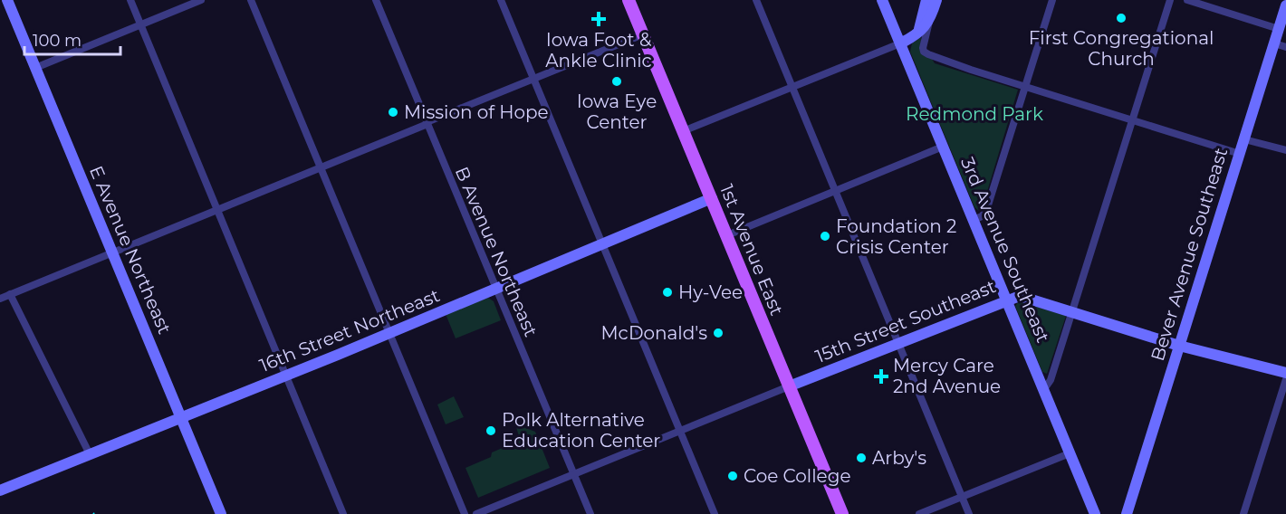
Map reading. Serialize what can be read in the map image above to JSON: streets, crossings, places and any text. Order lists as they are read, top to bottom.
{
  "streets": {
    "main road": ["1st Avenue East"],
    "street": [
      "E Avenue Northeast",
      "3rd Avenue Southeast",
      "B Avenue Northeast",
      "Bever Avenue Southeast",
      "15th Street Southeast",
      "16th Street Northeast"
    ]
  },
  "crossings": [
    ["E Avenue Northeast", "16th Street Northeast"],
    ["1st Avenue East", "15th Street Southeast"],
    ["1st Avenue East", "16th Street Northeast"],
    ["3rd Avenue Southeast", "15th Street Southeast"],
    ["B Avenue Northeast", "16th Street Northeast"],
    ["Bever Avenue Southeast", "15th Street Southeast"]
  ],
  "parks": ["Redmond Park"],
  "places": {
    "other": [
      "First Congregational Church",
      "Iowa Eye Center",
      "Mission of Hope",
      "Foundation 2 Crisis Center",
      "Hy-Vee",
      "McDonald's",
      "Polk Alternative Education Center",
      "Arby's",
      "Coe College"
    ],
    "health": ["Iowa Foot & Ankle Clinic", "Mercy Care 2nd Avenue"]
  },
  "scale_bar": "100 m"
}
